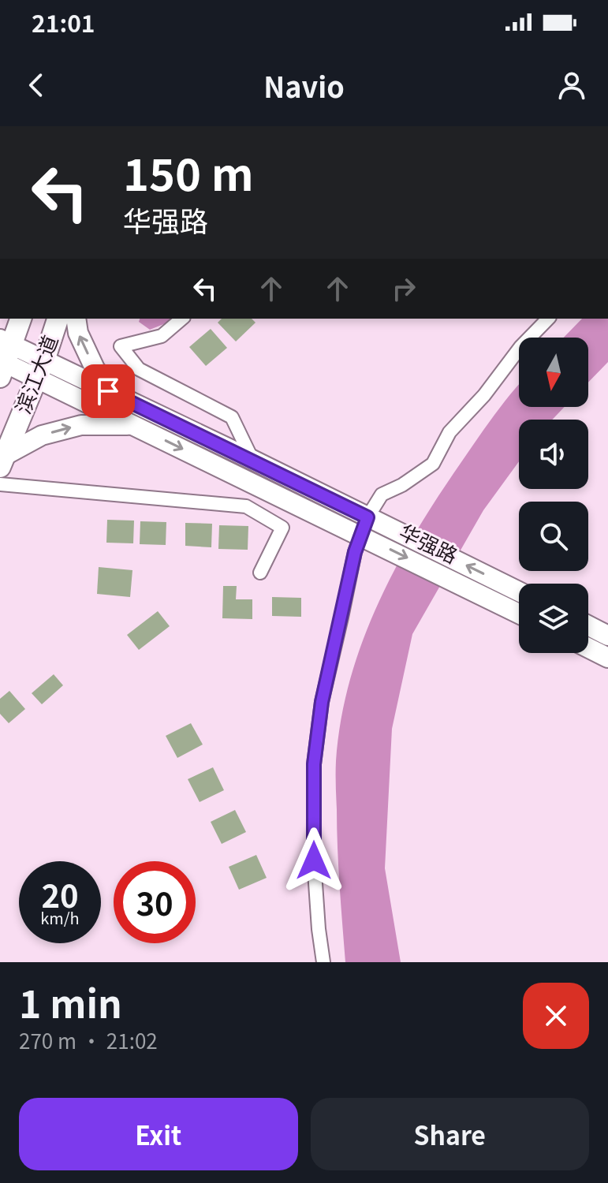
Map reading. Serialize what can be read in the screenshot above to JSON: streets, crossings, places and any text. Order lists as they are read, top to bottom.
{
  "streets": {
    "main road": ["滨江大道", "华强路"]
  },
  "crossings": [
    ["滨江大道", "华强路"]
  ],
  "north": "bottom",
  "page": {
    "status": "21:01",
    "header": "Navio",
    "turn": ["150 m", "华强路"],
    "speed": "20 km/h",
    "limit": "30",
    "heading": ["1 min", "270 m · 21:02"],
    "buttons": ["Exit", "Share"]
  }
}
